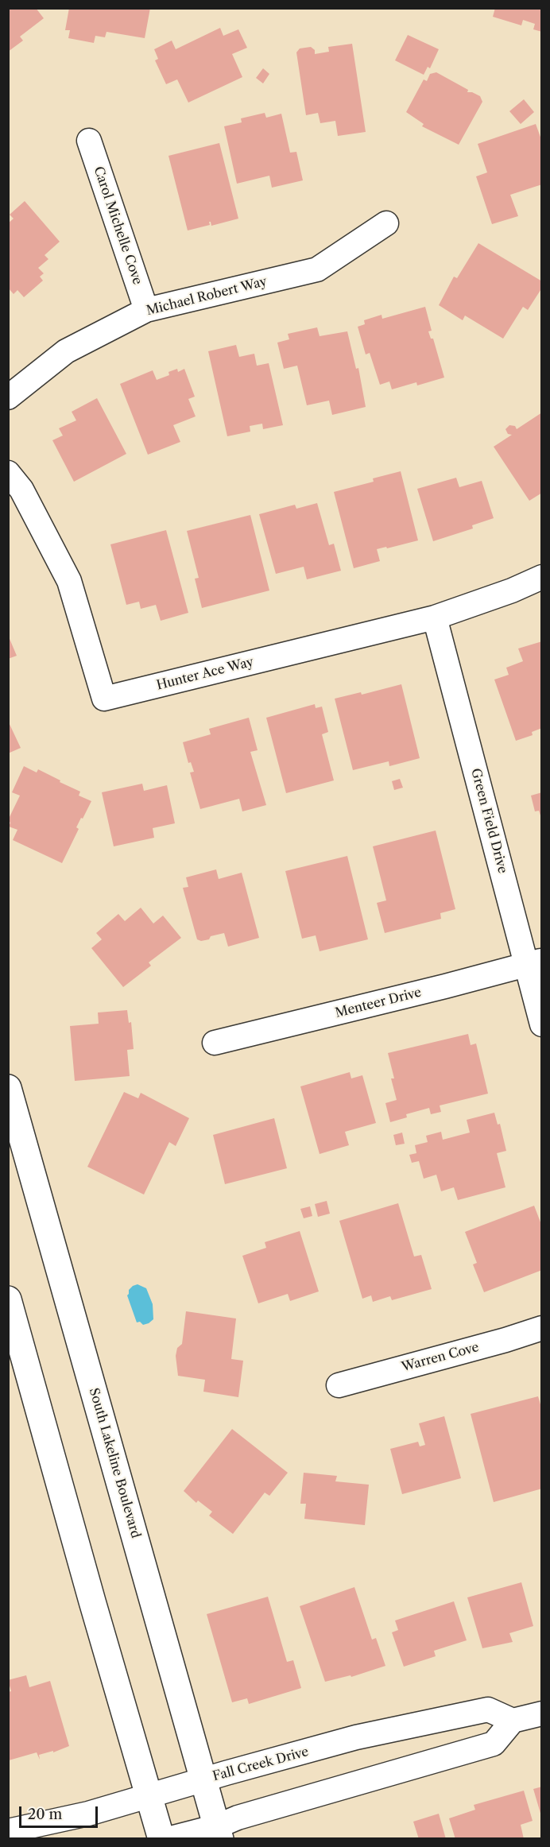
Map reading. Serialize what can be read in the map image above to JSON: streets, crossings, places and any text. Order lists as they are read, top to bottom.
{
  "streets": {
    "main road": ["South Lakeline Boulevard"],
    "street": [
      "Carol Michelle Cove",
      "Michael Robert Way",
      "Hunter Ace Way",
      "Green Field Drive",
      "Menteer Drive",
      "Warren Cove",
      "Fall Creek Drive"
    ]
  },
  "crossings": [
    ["Carol Michelle Cove", "Michael Robert Way"],
    ["Hunter Ace Way", "Green Field Drive"],
    ["Green Field Drive", "Menteer Drive"],
    ["South Lakeline Boulevard", "Fall Creek Drive"]
  ],
  "scale_bar": "20 m"
}
